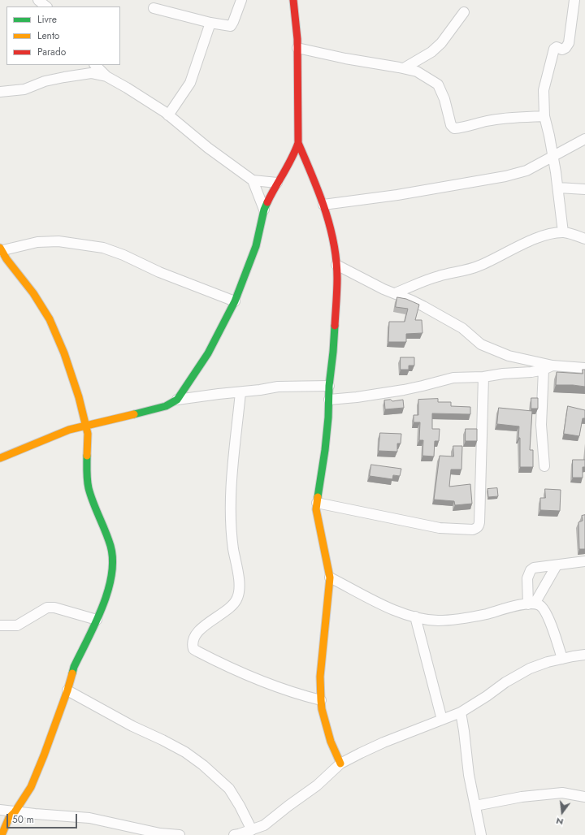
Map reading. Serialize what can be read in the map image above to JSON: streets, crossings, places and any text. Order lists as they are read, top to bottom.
{
  "legend": ["Livre", "Lento", "Parado"],
  "scale_bar": "50 m",
  "north": "bottom"
}
